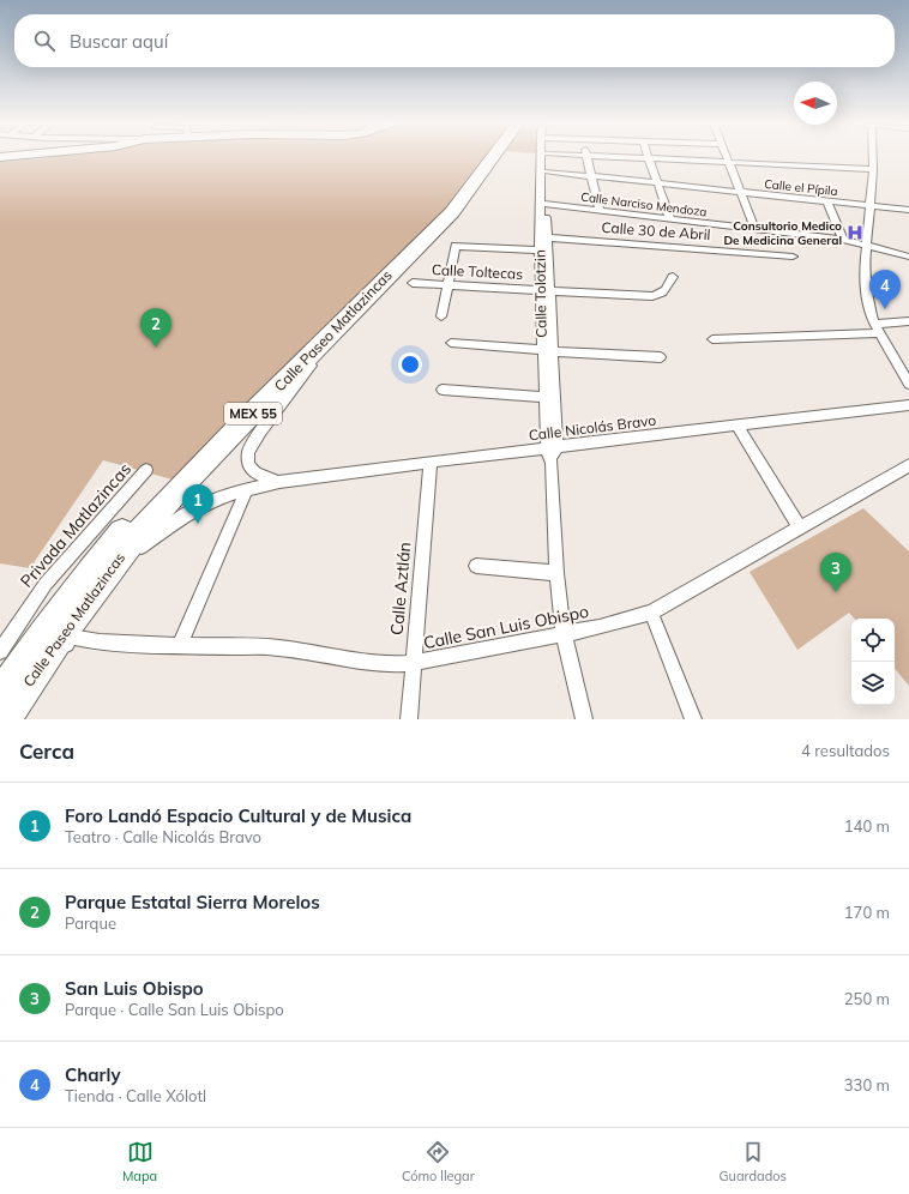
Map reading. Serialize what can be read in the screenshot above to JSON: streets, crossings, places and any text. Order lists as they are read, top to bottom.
{
  "streets": {
    "highway": ["Calle Paseo Matlazincas", "MEX 55"],
    "street": [
      "Calle el Pípila",
      "Calle Narciso Mendoza",
      "Calle 30 de Abril",
      "Calle Toltecas",
      "Calle Tolotzin",
      "Calle Nicolás Bravo",
      "Privada Matlazincas",
      "Calle Aztlán",
      "Calle San Luis Obispo"
    ]
  },
  "crossings": [
    ["Calle el Pípila", "Calle Tolotzin"],
    ["Calle Narciso Mendoza", "Calle Tolotzin"],
    ["Calle 30 de Abril", "Calle Tolotzin"],
    ["Calle Toltecas", "Calle Tolotzin"],
    ["Calle Tolotzin", "Calle Nicolás Bravo"],
    ["Calle Tolotzin", "Calle San Luis Obispo"],
    ["Calle Paseo Matlazincas", "Calle Nicolás Bravo"],
    ["Calle Nicolás Bravo", "Calle Aztlán"],
    ["Calle Aztlán", "Calle San Luis Obispo"]
  ],
  "places": {
    "hospital": ["Consultorio Medico De Medicina General"]
  },
  "north": "left",
  "page": {
    "search": "Buscar aquí",
    "pins": [
      "4",
      "2",
      "1",
      "3"
    ],
    "heading": ["Cerca", "4 resultados"],
    "list": [
      {
        "mark": "1",
        "name": "Foro Landó Espacio Cultural y de Musica",
        "note": "Teatro · Calle Nicolás Bravo",
        "value": "140 m"
      },
      {
        "mark": "2",
        "name": "Parque Estatal Sierra Morelos",
        "note": "Parque",
        "value": "170 m"
      },
      {
        "mark": "3",
        "name": "San Luis Obispo",
        "note": "Parque · Calle San Luis Obispo",
        "value": "250 m"
      },
      {
        "mark": "4",
        "name": "Charly",
        "note": "Tienda · Calle Xólotl",
        "value": "330 m"
      }
    ],
    "nav": ["Mapa", "Cómo llegar", "Guardados"]
  }
}
